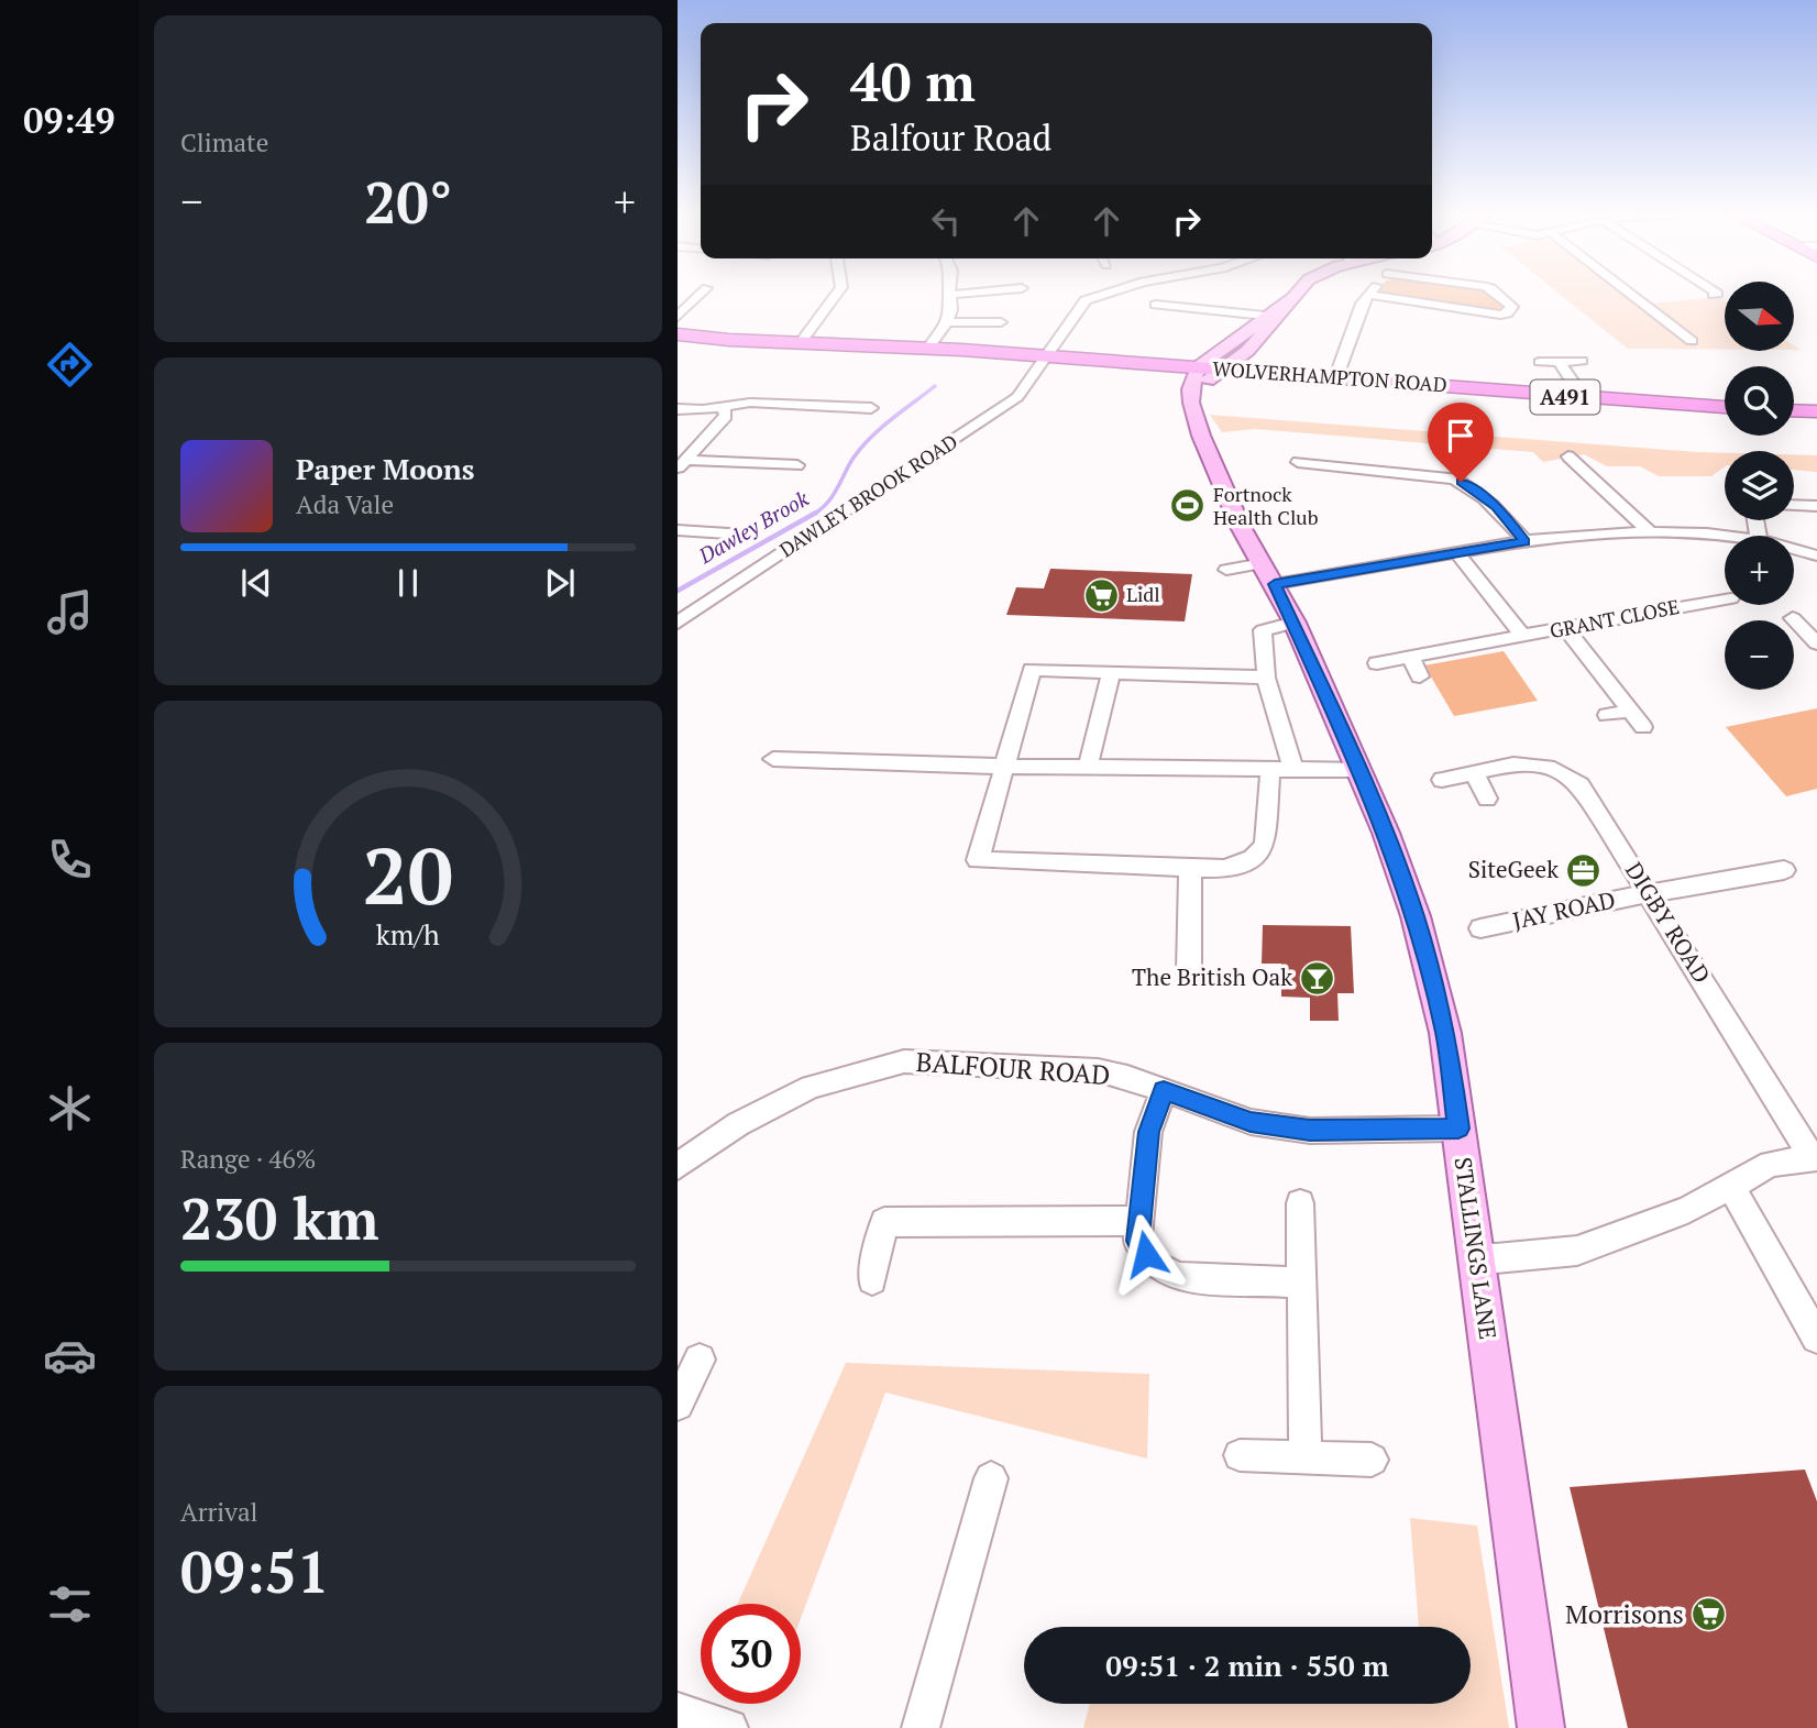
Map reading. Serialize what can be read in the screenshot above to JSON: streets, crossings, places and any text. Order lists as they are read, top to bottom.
{
  "streets": {
    "highway": ["WOLVERHAMPTON ROAD", "A491"],
    "main road": ["STALLINGS LANE"],
    "street": [
      "DAWLEY BROOK ROAD",
      "GRANT CLOSE",
      "JAY ROAD",
      "DIGBY ROAD",
      "BALFOUR ROAD"
    ]
  },
  "crossings": [
    ["WOLVERHAMPTON ROAD", "A491"],
    ["A491", "DAWLEY BROOK ROAD"],
    ["JAY ROAD", "DIGBY ROAD"],
    ["BALFOUR ROAD", "STALLINGS LANE"]
  ],
  "water": ["Dawley Brook"],
  "places": {
    "sports": ["Fortnock Health Club"],
    "supermarket": ["Lidl", "Morrisons"],
    "office": ["SiteGeek"],
    "bar": ["The British Oak"]
  },
  "north": "right",
  "page": {
    "tabs": "09:49",
    "tile": [
      "Climate",
      ["Range · 46%", "230 km"],
      ["Arrival", "09:51"]
    ],
    "turn": ["40 m", "Balfour Road"],
    "heat": ["−", "20°", "+"],
    "map_buttons": ["+", "−"],
    "song": ["Paper Moons", "Ada Vale"],
    "limit": "30",
    "trip": "09:51 · 2 min · 550 m",
    "gauge": ["20", "km/h"]
  }
}
